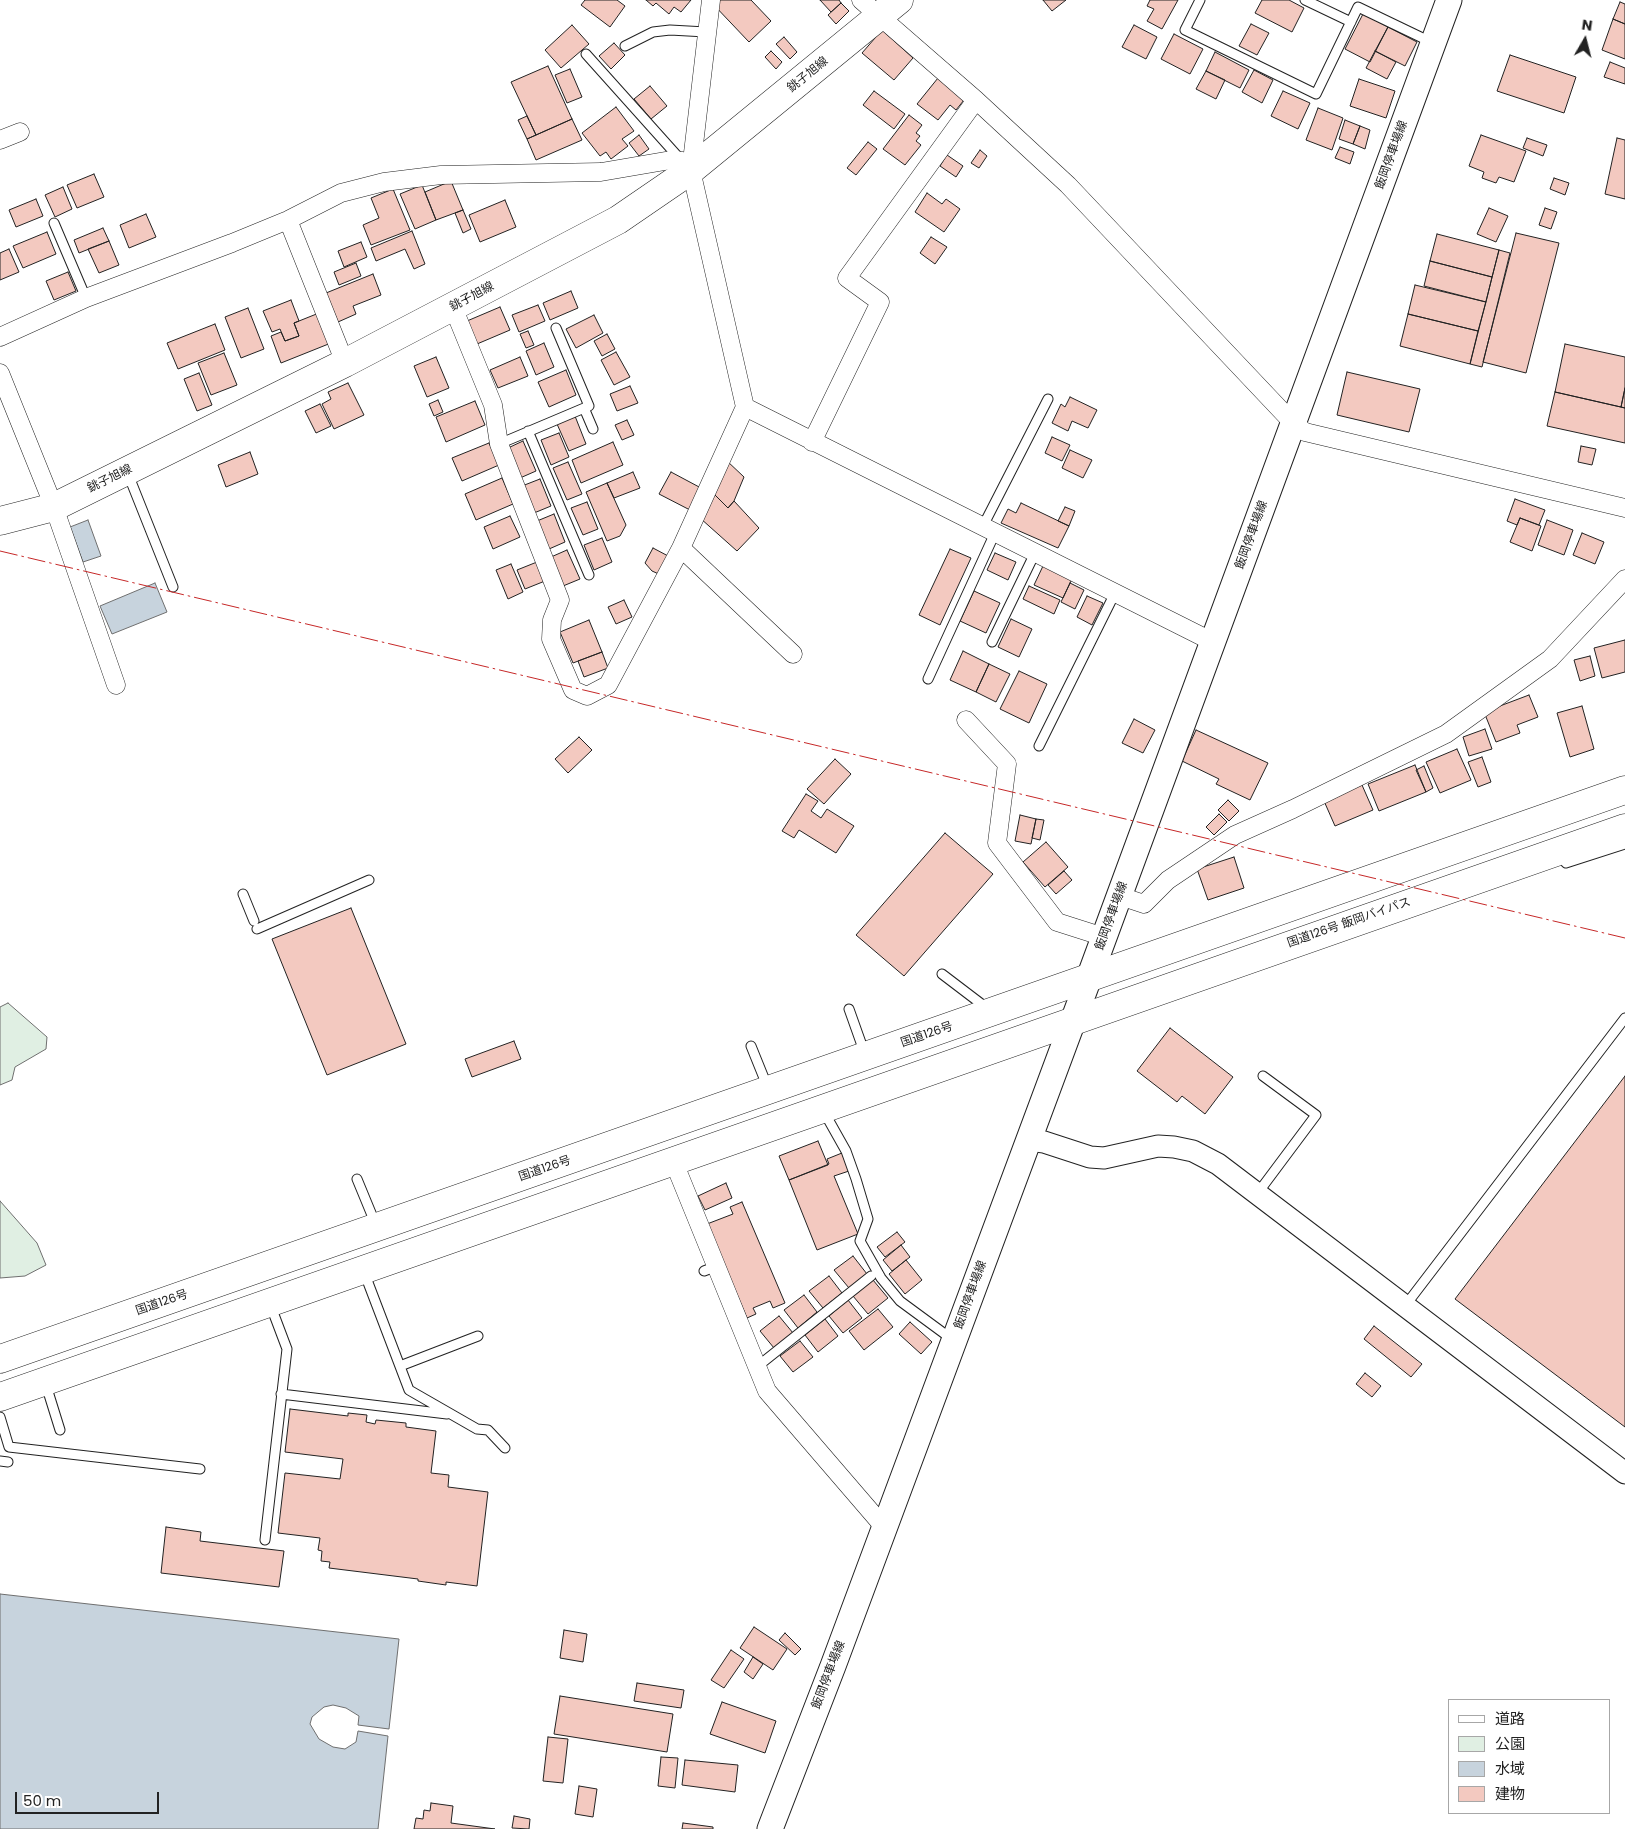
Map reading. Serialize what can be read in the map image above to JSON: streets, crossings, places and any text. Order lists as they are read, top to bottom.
{
  "streets": {
    "main road": [
      "銚子旭線",
      "飯岡停車場線",
      "国道126号 飯岡バイパス",
      "国道126号"
    ]
  },
  "crossings": [
    ["飯岡停車場線", "国道126号 飯岡バイパス"],
    ["飯岡停車場線", "国道126号"]
  ],
  "legend": [
    "道路",
    "公園",
    "水域",
    "建物"
  ],
  "scale_bar": "50 m",
  "north": "top"
}
